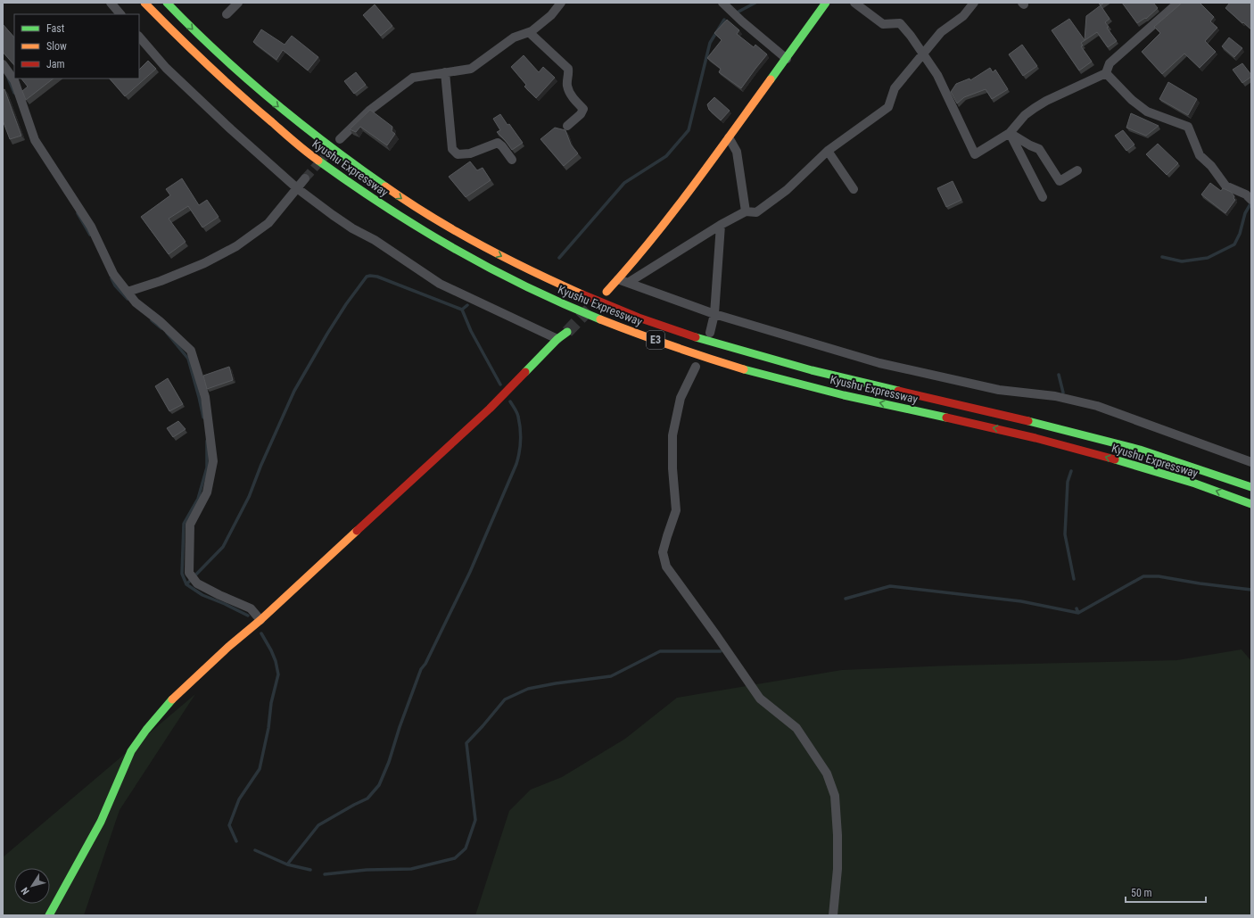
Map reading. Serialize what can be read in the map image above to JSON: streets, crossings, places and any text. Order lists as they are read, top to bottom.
{
  "streets": {
    "main road": ["Kyushu Expressway", "E3"]
  },
  "legend": ["Fast", "Slow", "Jam"],
  "scale_bar": "50 m",
  "north": "bottom left"
}
